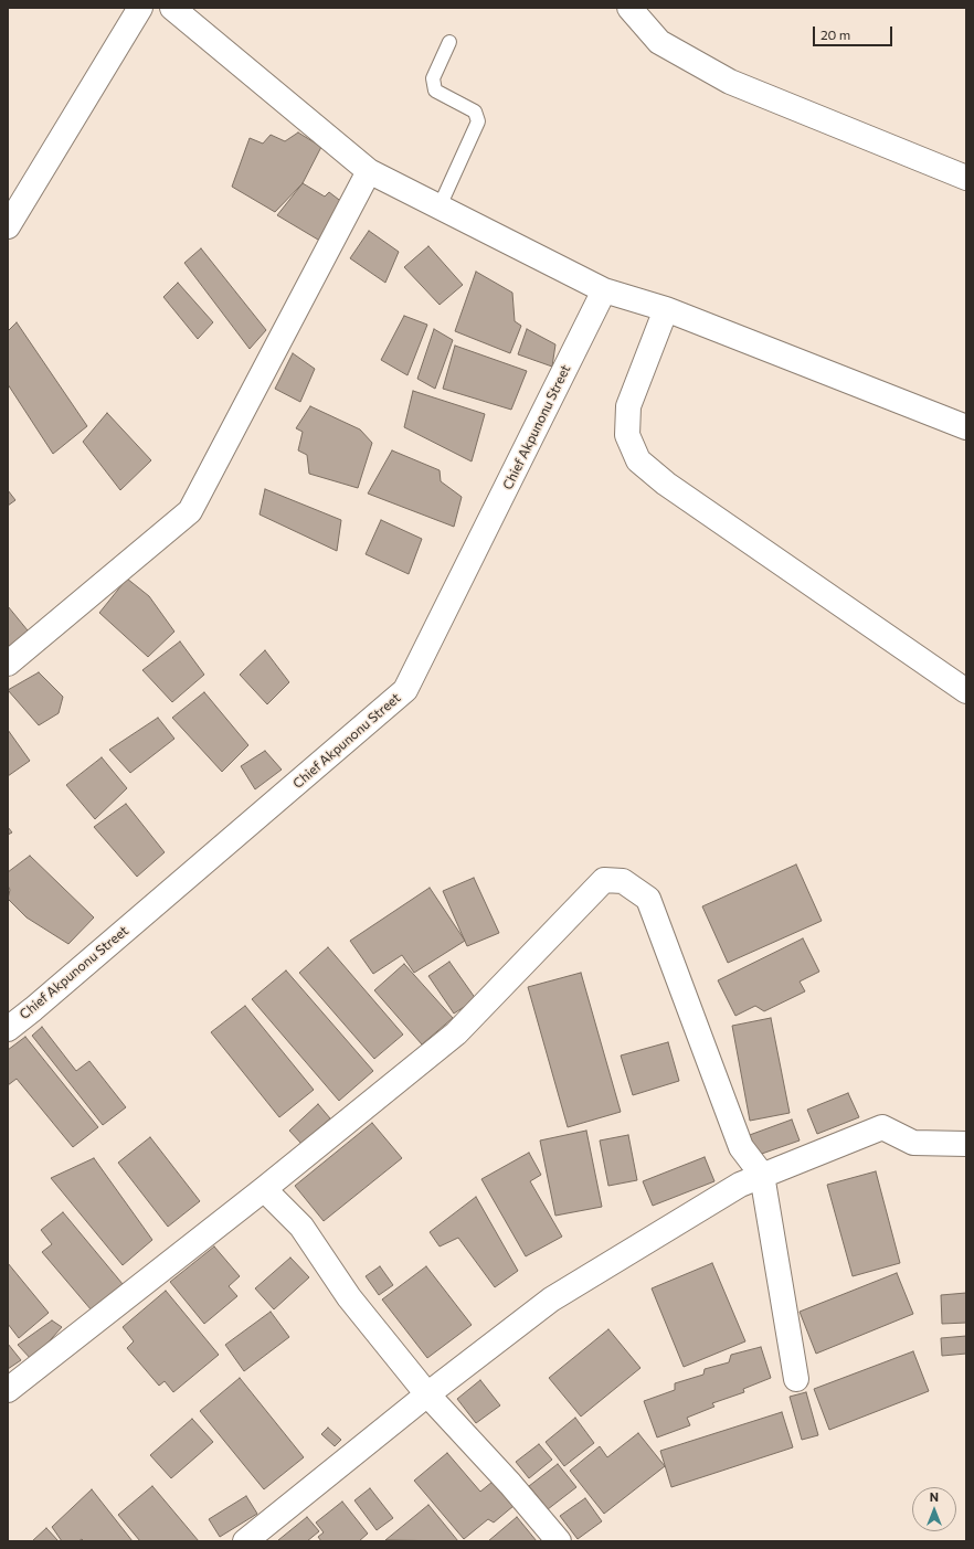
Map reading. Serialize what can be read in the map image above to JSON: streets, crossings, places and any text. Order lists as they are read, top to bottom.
{
  "streets": {
    "street": ["Chief Akpunonu Street"]
  },
  "scale_bar": "20 m",
  "north": "top"
}
